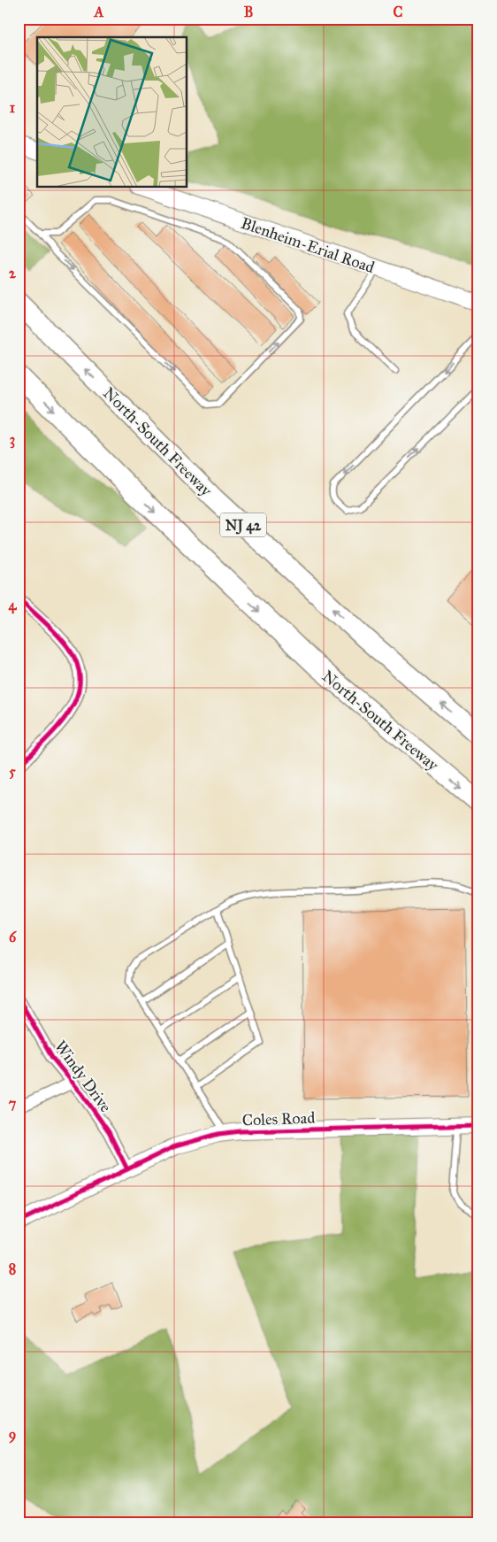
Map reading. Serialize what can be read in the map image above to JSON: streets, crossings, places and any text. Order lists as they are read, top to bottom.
{
  "streets": {
    "highway": ["North-South Freeway", "NJ 42"],
    "street": ["Blenheim-Erial Road", "Windy Drive", "Coles Road"]
  },
  "crossings": [
    ["Windy Drive", "Coles Road"]
  ],
  "grid": {
    "columns": ["A", "B", "C"],
    "rows": [
      "1",
      "2",
      "3",
      "4",
      "5",
      "6",
      "7",
      "8",
      "9"
    ]
  }
}
